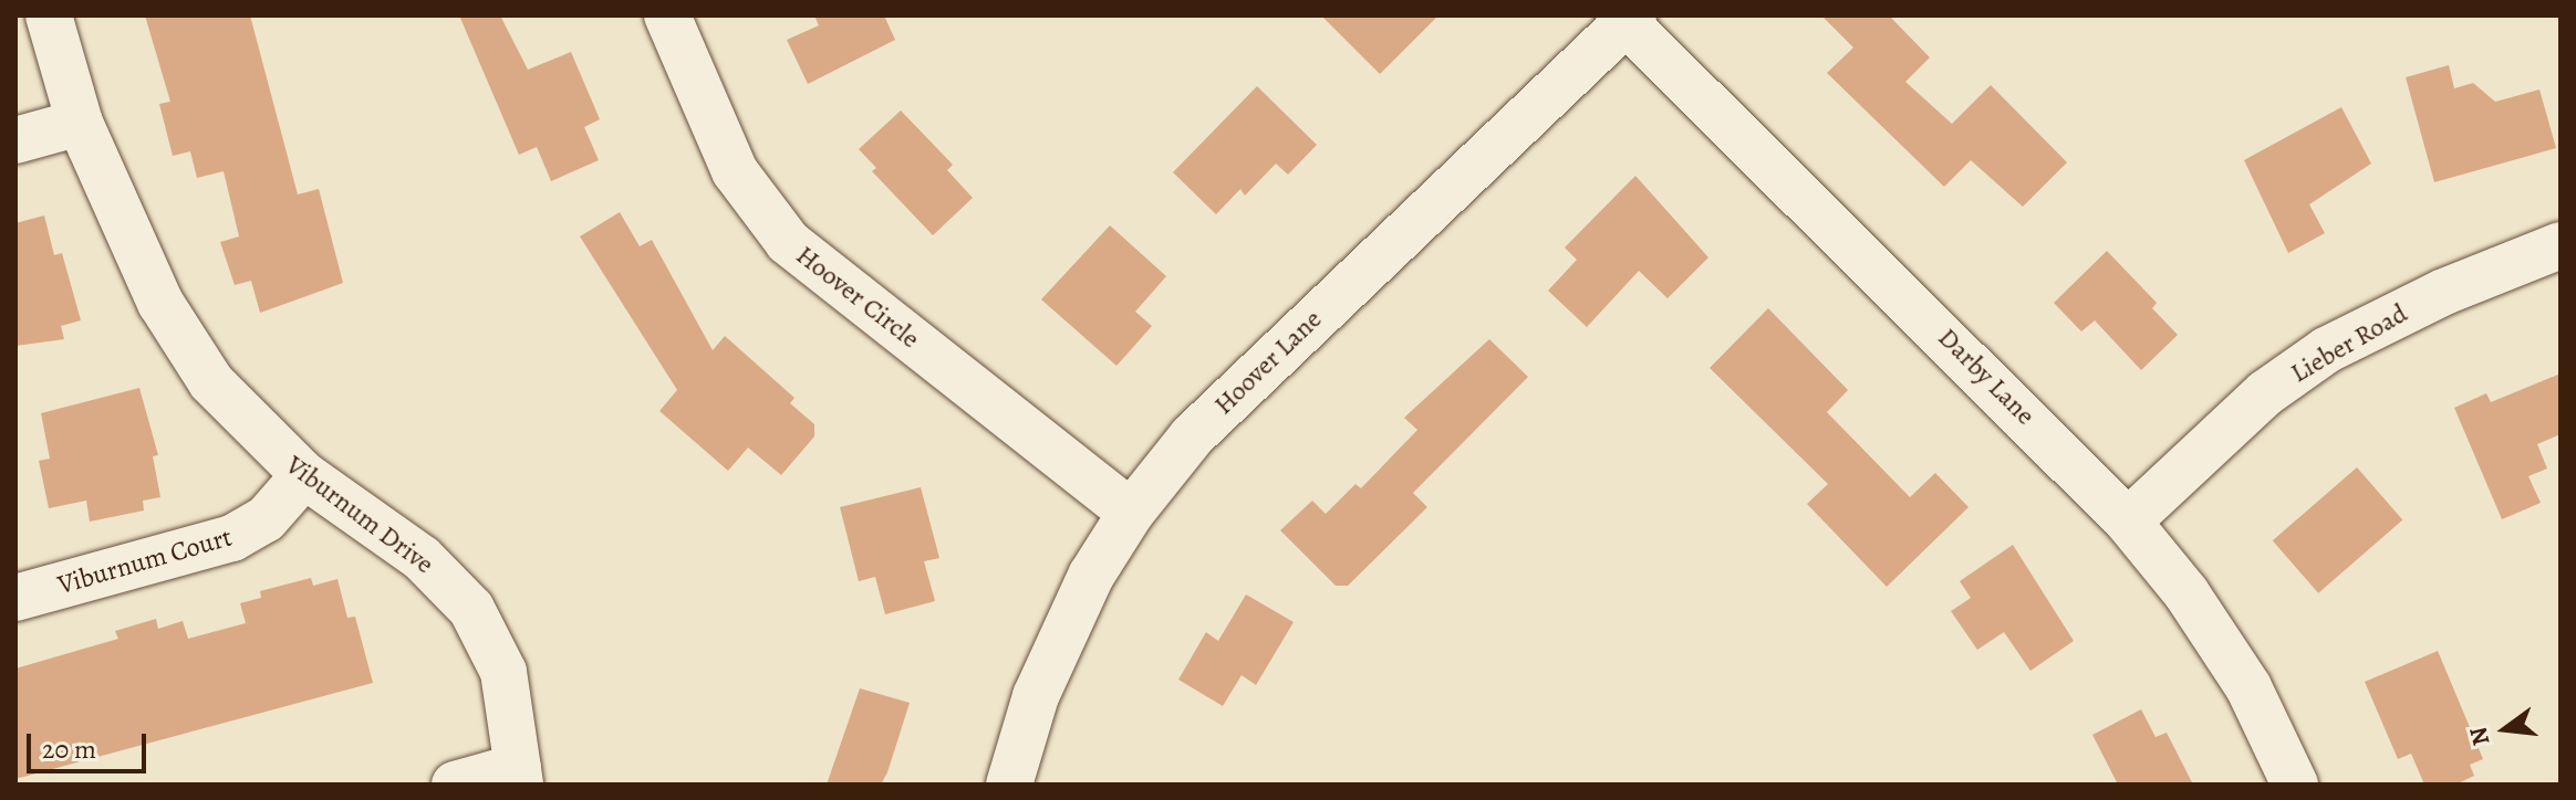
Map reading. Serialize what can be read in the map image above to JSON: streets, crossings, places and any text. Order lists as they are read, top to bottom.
{
  "streets": {
    "street": [
      "Hoover Circle",
      "Lieber Road",
      "Hoover Lane",
      "Darby Lane",
      "Viburnum Drive",
      "Viburnum Court"
    ]
  },
  "crossings": [
    ["Hoover Circle", "Hoover Lane"],
    ["Lieber Road", "Darby Lane"],
    ["Hoover Lane", "Darby Lane"],
    ["Viburnum Drive", "Viburnum Court"]
  ],
  "scale_bar": "20 m",
  "north": "left"
}
